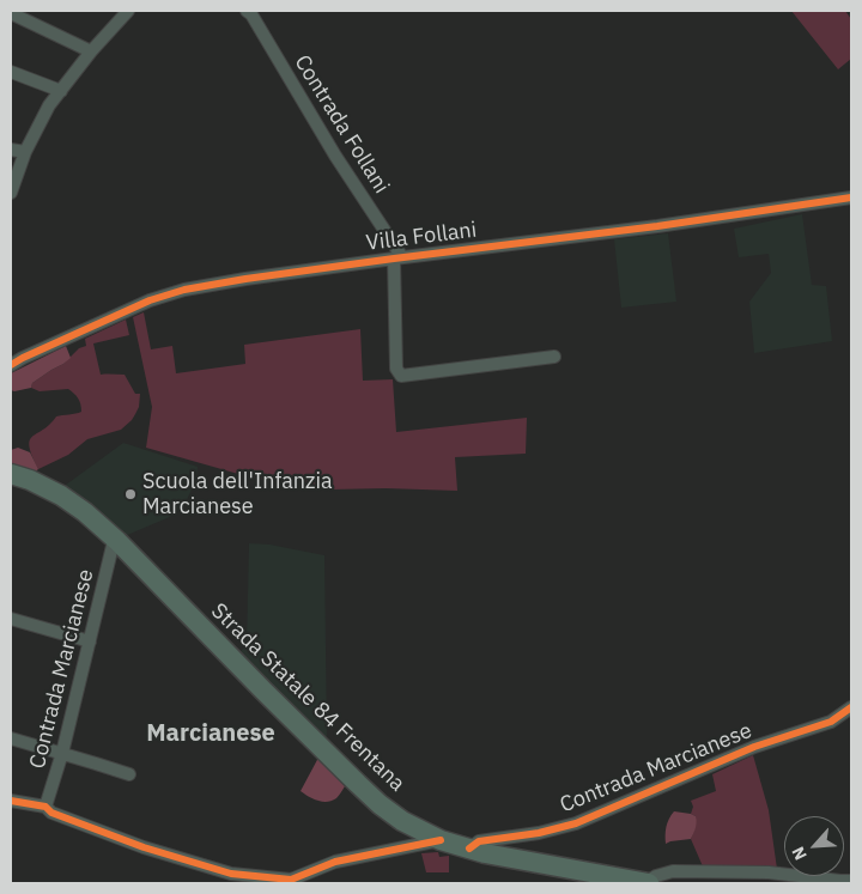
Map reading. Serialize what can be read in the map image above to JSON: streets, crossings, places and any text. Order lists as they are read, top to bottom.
{
  "streets": {
    "main road": ["Strada Statale 84 Frentana"],
    "street": ["Contrada Follani", "Villa Follani", "Contrada Marcianese"]
  },
  "crossings": [
    ["Contrada Follani", "Villa Follani"],
    ["Contrada Marcianese", "Strada Statale 84 Frentana"]
  ],
  "districts": ["Marcianese"],
  "places": ["Scuola dell'Infanzia Marcianese"],
  "north": "bottom left"
}
